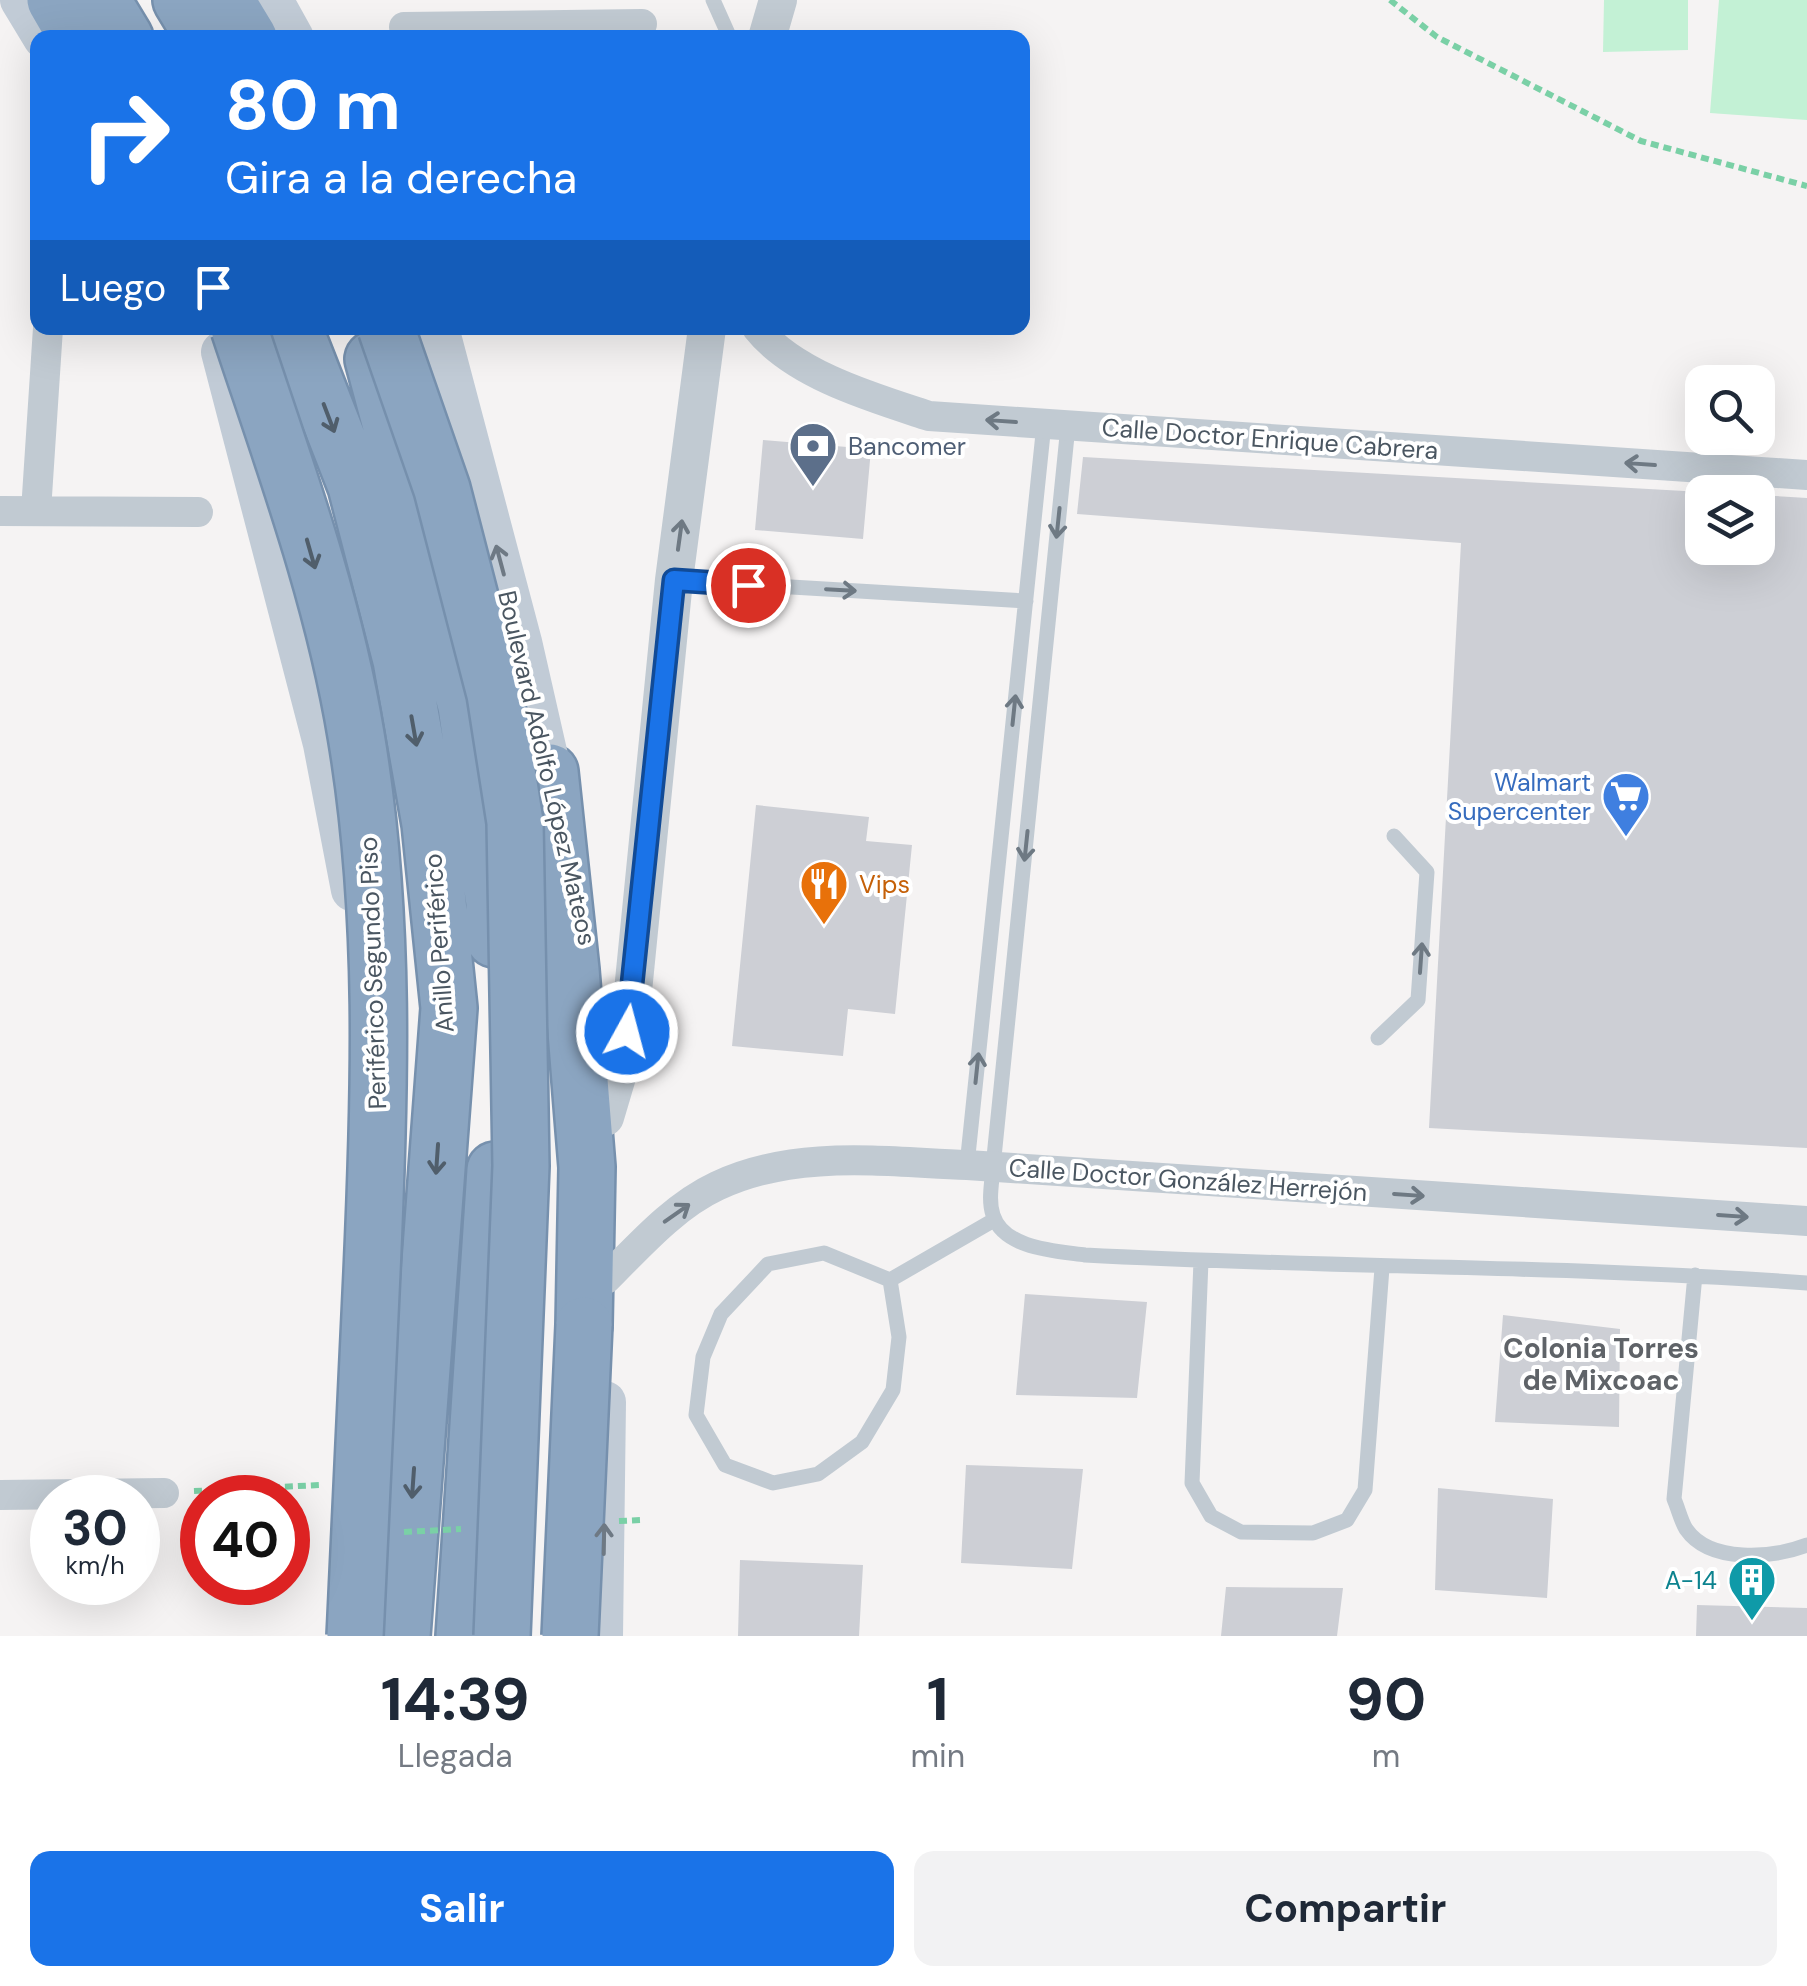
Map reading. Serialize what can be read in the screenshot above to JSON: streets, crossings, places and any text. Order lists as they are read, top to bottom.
{
  "streets": {
    "highway": ["Anillo Periférico", "Periférico Segundo Piso"],
    "main road": ["Boulevard Adolfo López Mateos"],
    "street": ["Calle Doctor Enrique Cabrera", "Calle Doctor González Herrejón"]
  },
  "crossings": [
    ["Boulevard Adolfo López Mateos", "Calle Doctor González Herrejón"]
  ],
  "one_way": ["Calle Doctor Enrique Cabrera", "Calle Doctor González Herrejón"],
  "districts": ["Colonia Torres de Mixcoac"],
  "places": {
    "bank": ["Bancomer"],
    "supermarket": ["Walmart Supercenter"],
    "restaurant": ["Vips"],
    "building": ["A-14"]
  },
  "page": {
    "turn": ["80 m", "Gira a la derecha"],
    "then": "Luego",
    "speed": "30 km/h",
    "limit": "40",
    "eta": [
      "14:39",
      "Llegada",
      "1",
      "min",
      "90",
      "m"
    ],
    "buttons": ["Salir", "Compartir"]
  }
}
